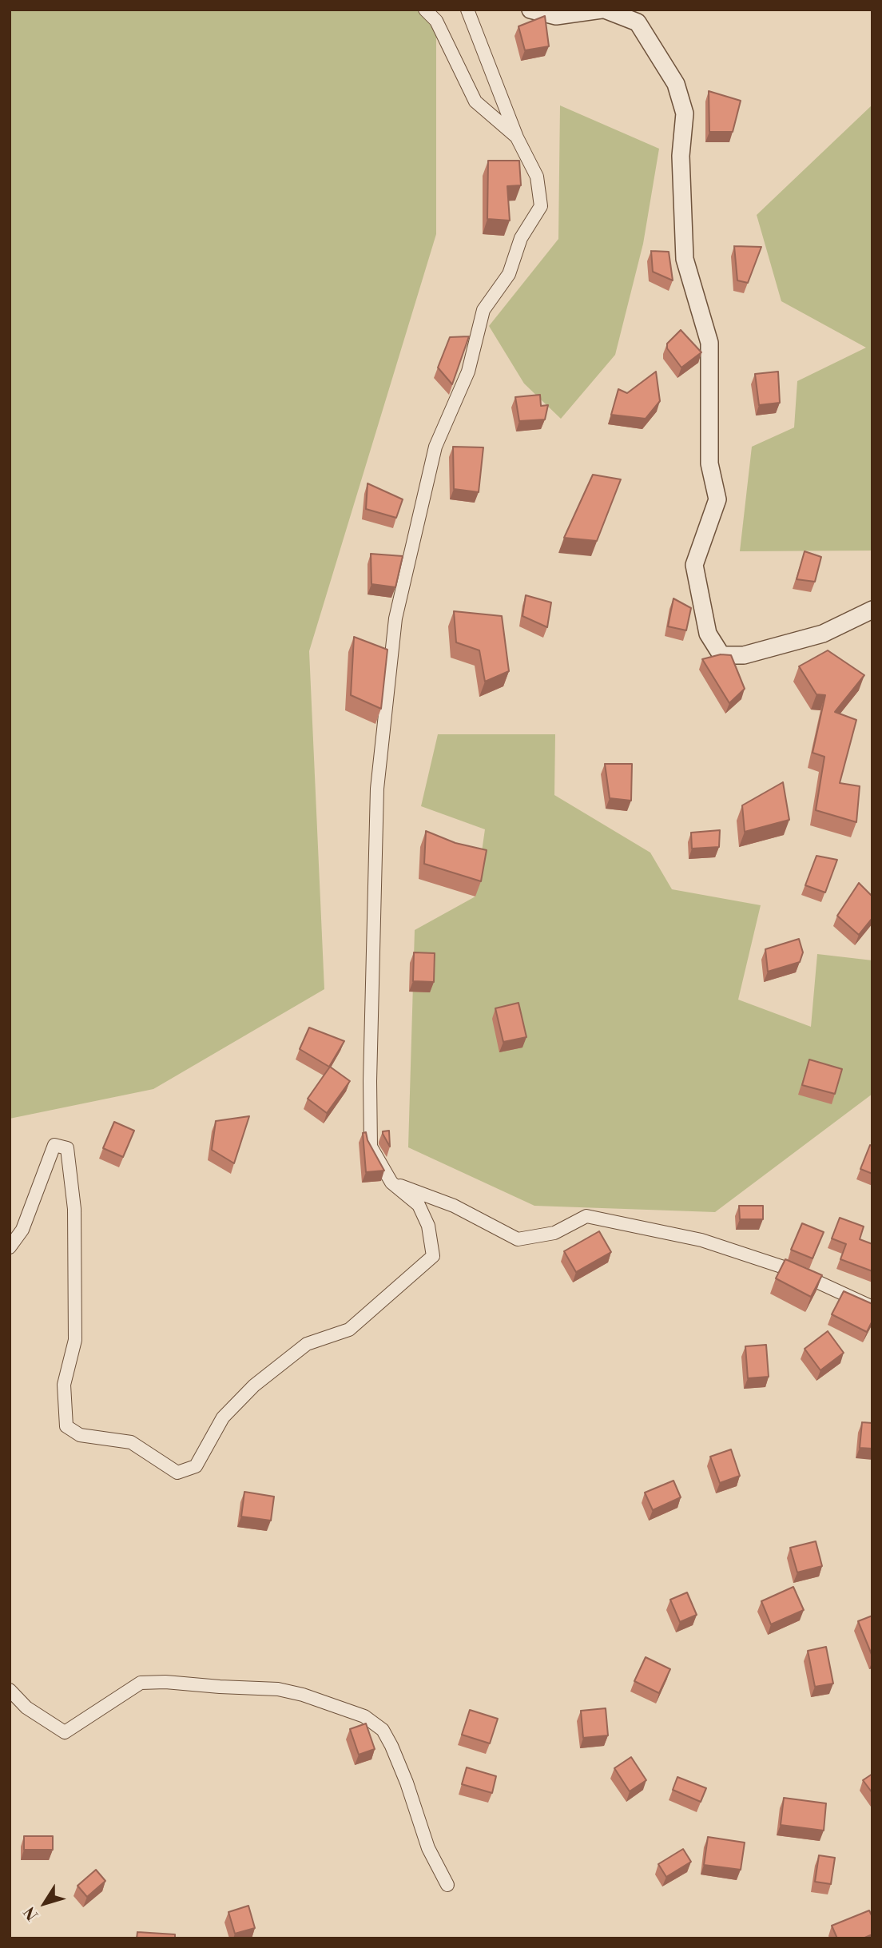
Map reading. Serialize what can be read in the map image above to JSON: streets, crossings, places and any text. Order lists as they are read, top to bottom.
{
  "north": "bottom left"
}
